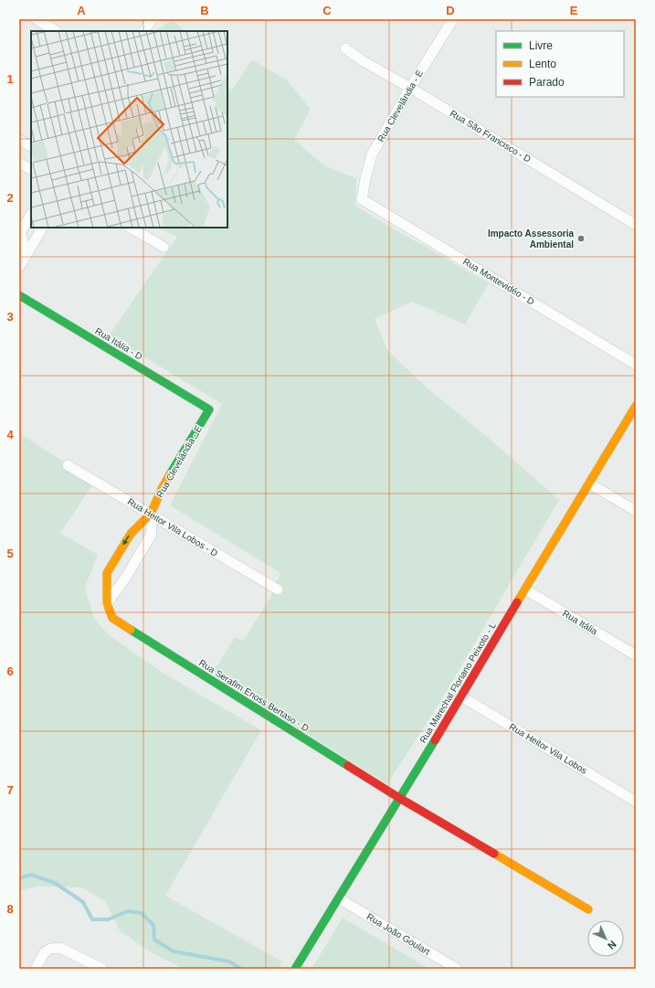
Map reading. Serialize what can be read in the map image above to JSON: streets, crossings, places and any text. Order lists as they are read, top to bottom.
{
  "streets": {
    "street": [
      "Rua Clevelândia - E",
      "Rua São Francisco - D",
      "Rua Montevidéo - D",
      "Rua Itália - D",
      "Rua Heitor Vila Lobos - D",
      "Rua Itália",
      "Rua Marechal Floriano Peixoto - L",
      "Rua Serafim Enoss Bertaso - D",
      "Rua Heitor Vila Lobos",
      "Rua João Goulart"
    ]
  },
  "crossings": [
    ["Rua Clevelândia - E", "Rua São Francisco - D"],
    ["Rua Clevelândia - E", "Rua Montevidéo - D"],
    ["Rua Clevelândia - E", "Rua Itália - D"],
    ["Rua Clevelândia - E", "Rua Heitor Vila Lobos - D"],
    ["Rua Clevelândia - E", "Rua Serafim Enoss Bertaso - D"],
    ["Rua Itália", "Rua Marechal Floriano Peixoto - L"],
    ["Rua Marechal Floriano Peixoto - L", "Rua Serafim Enoss Bertaso - D"],
    ["Rua Marechal Floriano Peixoto - L", "Rua Heitor Vila Lobos"],
    ["Rua Marechal Floriano Peixoto - L", "Rua João Goulart"]
  ],
  "places": ["Impacto Assessoria Ambiental"],
  "legend": ["Livre", "Lento", "Parado"],
  "north": "bottom right",
  "grid": {
    "columns": [
      "A",
      "B",
      "C",
      "D",
      "E"
    ],
    "rows": [
      "1",
      "2",
      "3",
      "4",
      "5",
      "6",
      "7",
      "8"
    ]
  }
}
